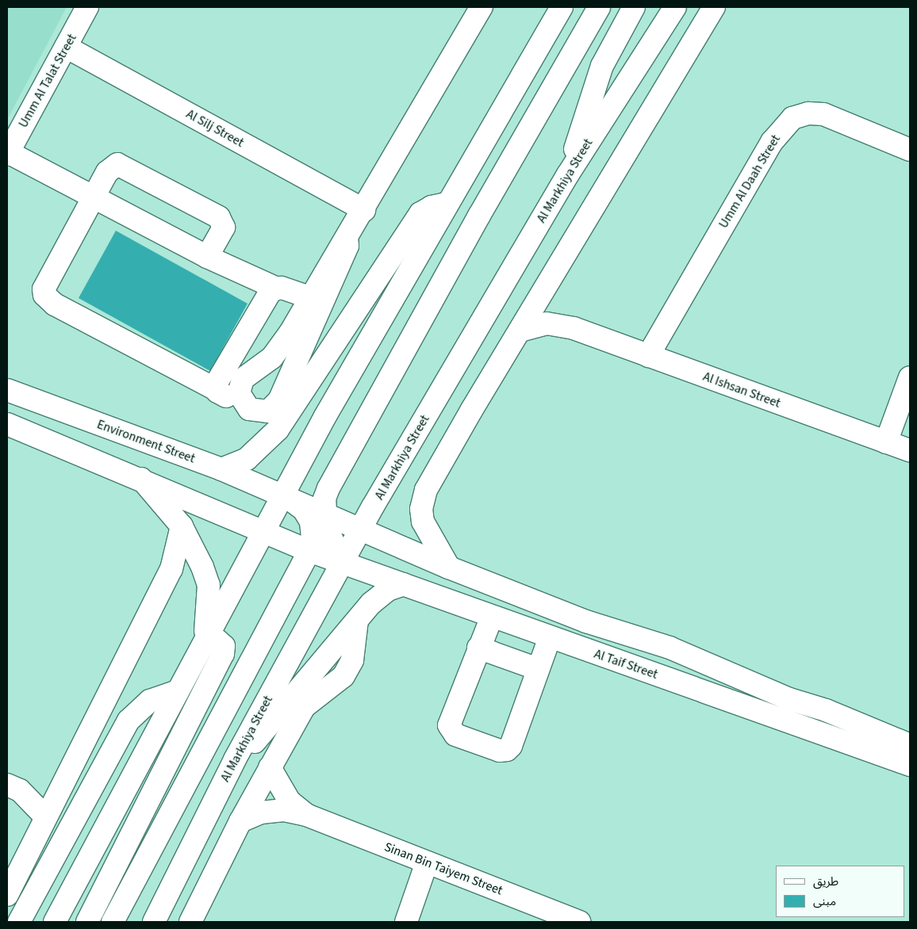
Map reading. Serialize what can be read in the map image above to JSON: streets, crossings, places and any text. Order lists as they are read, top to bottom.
{
  "streets": {
    "main road": [
      "Umm Al Talat Street",
      "Al Silj Street",
      "Al Markhiya Street",
      "Umm Al Daah Street",
      "Al Ishsan Street",
      "Environment Street",
      "Al Taif Street",
      "Sinan Bin Taiyem Street"
    ]
  },
  "crossings": [
    ["Umm Al Talat Street", "Al Silj Street"],
    ["Al Markhiya Street", "Al Taif Street"],
    ["Umm Al Daah Street", "Al Ishsan Street"],
    ["Environment Street", "Al Taif Street"]
  ],
  "legend": ["طريق", "مبنى"]
}
